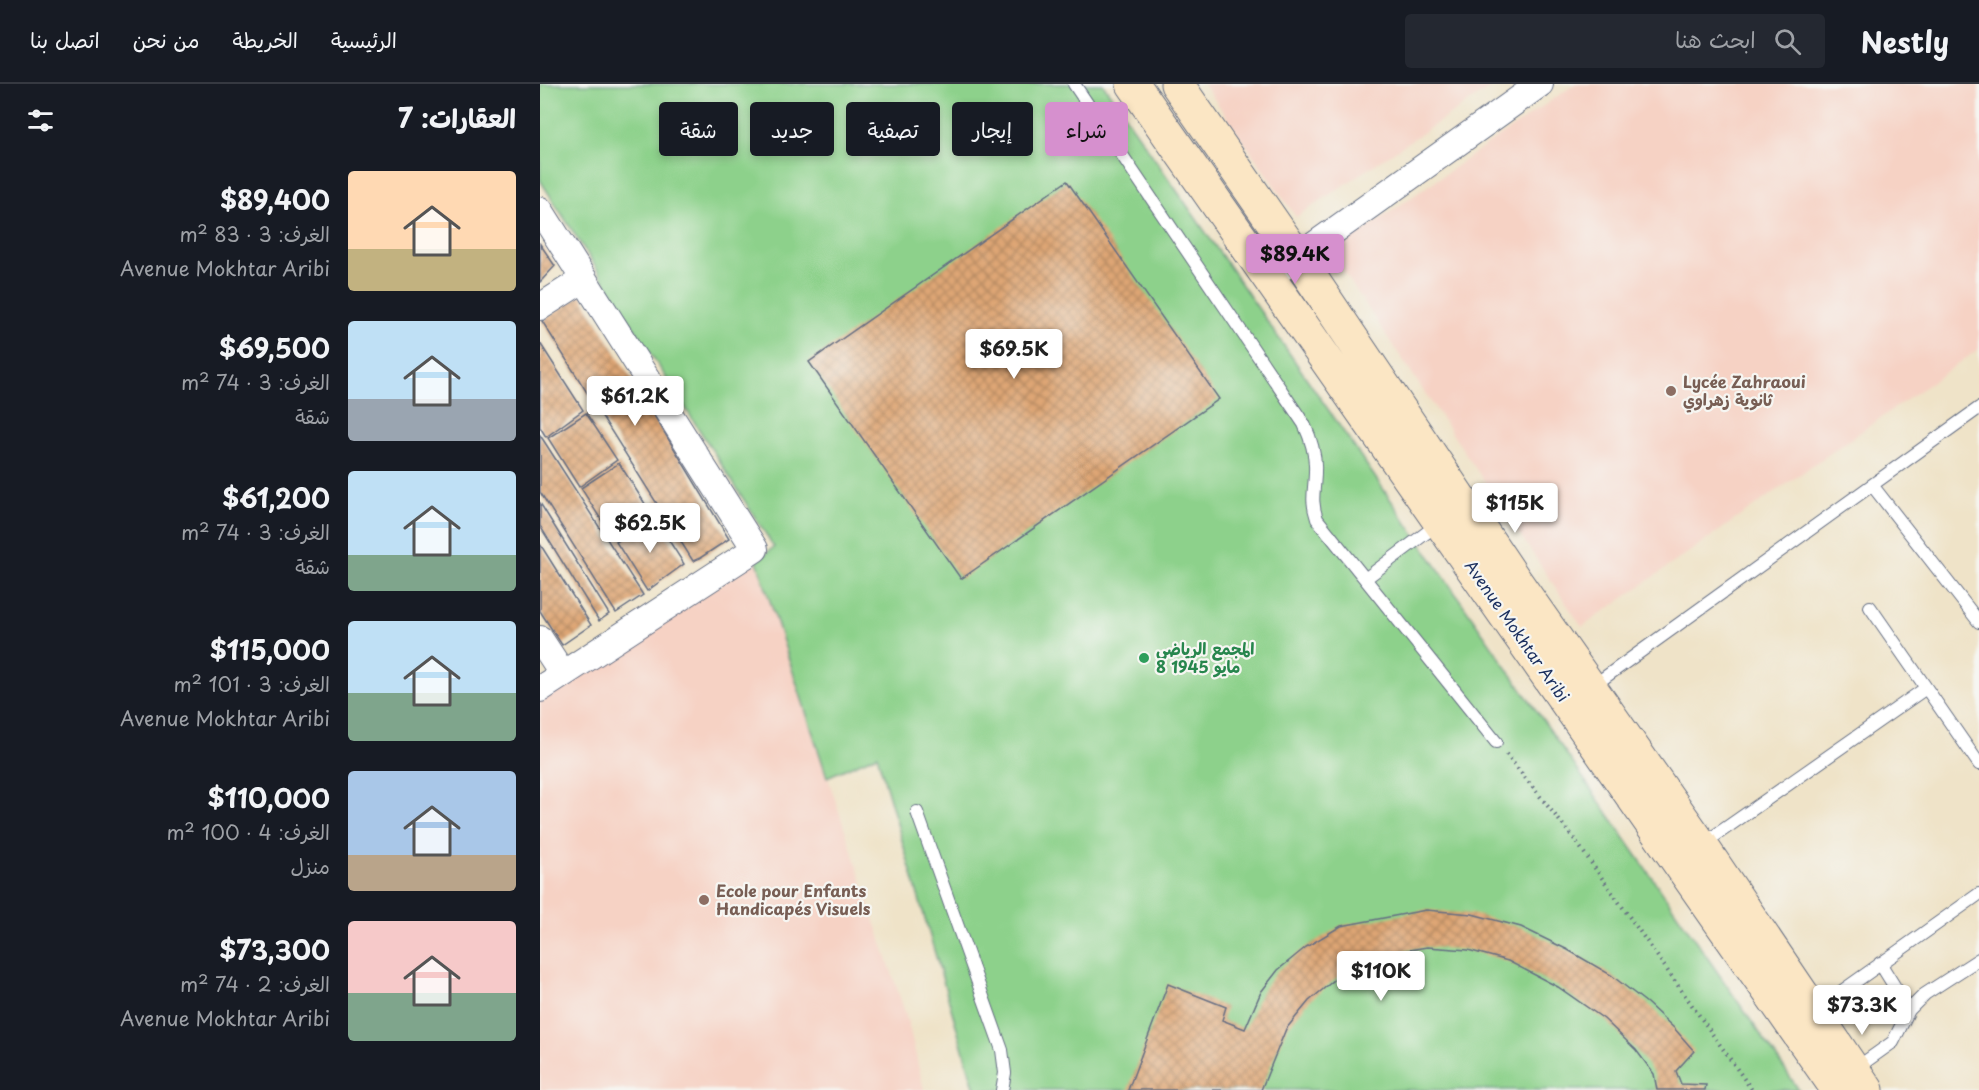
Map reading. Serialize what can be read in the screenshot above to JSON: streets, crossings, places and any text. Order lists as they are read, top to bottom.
{
  "streets": {
    "main road": ["Avenue Mokhtar Aribi"]
  },
  "places": ["Lycée Zahraoui ثانوية زهراوي", "المجمع الرياضي 8 مايو 1945", "Ecole pour Enfants Handicapés Visuels"],
  "page": {
    "header": "Nestly",
    "search": "ابحث هنا",
    "nav": [
      "الرئيسية",
      "الخريطة",
      "من نحن",
      "اتصل بنا"
    ],
    "heading": "العقارات: 7",
    "chip": [
      "شراء",
      "إيجار",
      "تصفية",
      "جديد",
      "شقة"
    ],
    "list": [
      {
        "name": "$89,400",
        "note": "الغرف: 3 · 83 m² · Avenue Mokhtar Aribi"
      },
      {
        "name": "$69,500",
        "note": "الغرف: 3 · 74 m² · شقة"
      },
      {
        "name": "$61,200",
        "note": "الغرف: 3 · 74 m² · شقة"
      },
      {
        "name": "$115,000",
        "note": "الغرف: 3 · 101 m² · Avenue Mokhtar Aribi"
      },
      {
        "name": "$110,000",
        "note": "الغرف: 4 · 100 m² · منزل"
      },
      {
        "name": "$73,300",
        "note": "الغرف: 2 · 74 m² · Avenue Mokhtar Aribi"
      }
    ],
    "price": [
      "$89.4K",
      "$69.5K",
      "$61.2K",
      "$115K",
      "$62.5K",
      "$110K",
      "$73.3K"
    ]
  }
}
